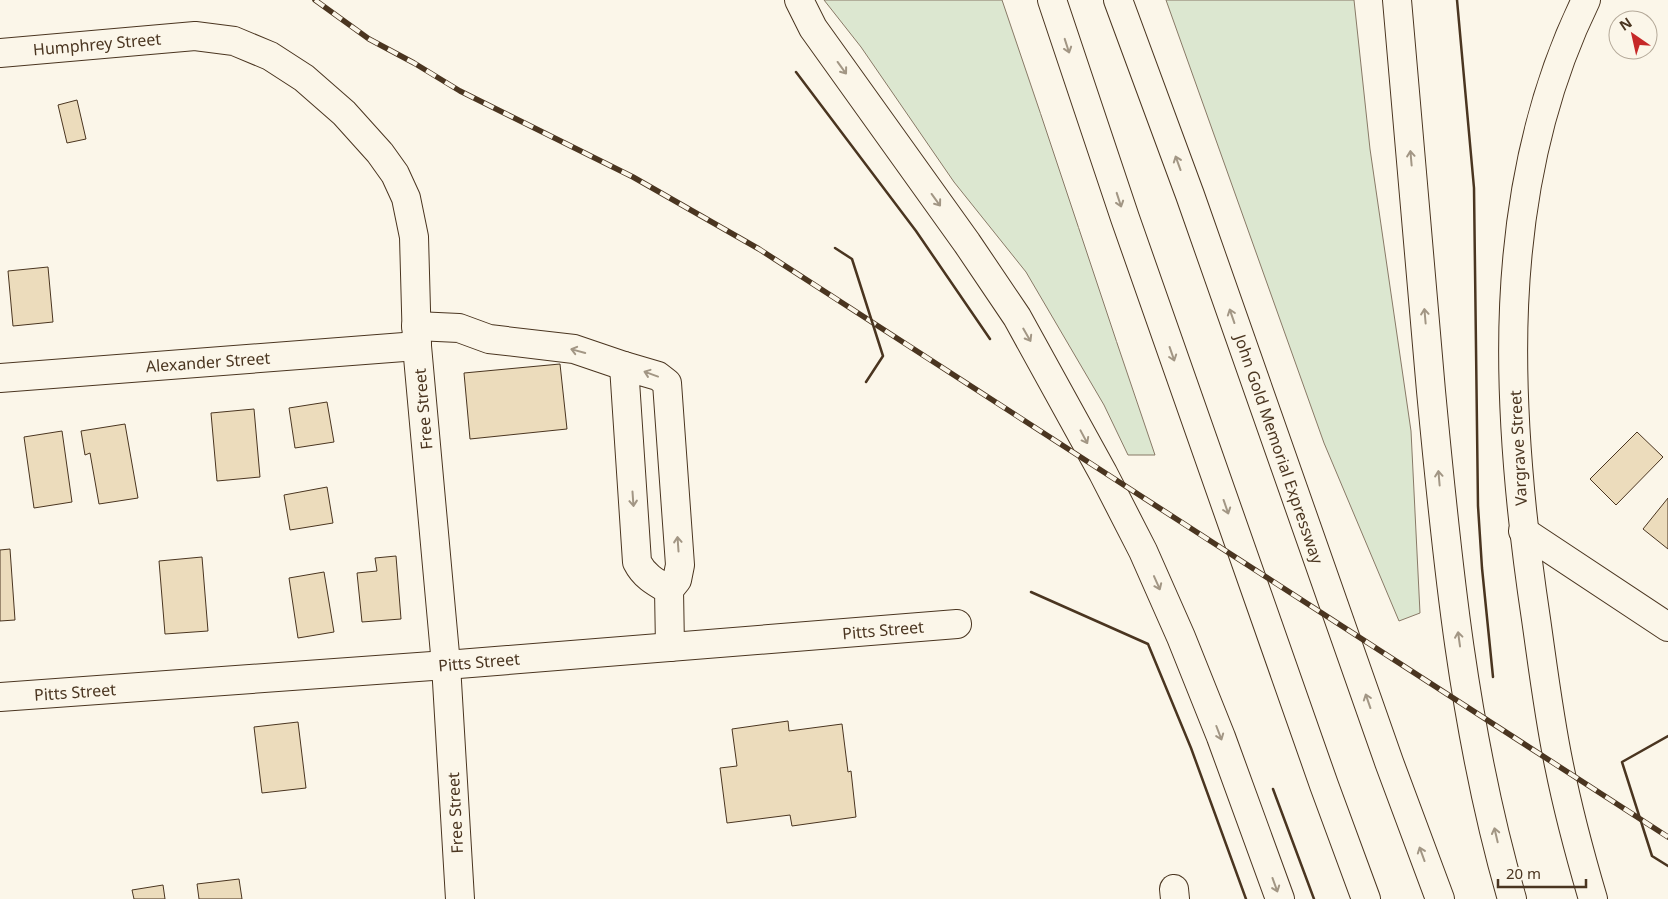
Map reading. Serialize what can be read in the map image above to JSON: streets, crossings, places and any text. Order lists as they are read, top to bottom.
{
  "streets": {
    "main road": [
      "Humphrey Street",
      "Alexander Street",
      "Free Street",
      "Vargrave Street",
      "John Gold Memorial Expressway",
      "Pitts Street"
    ]
  },
  "crossings": [
    ["Humphrey Street", "Free Street"],
    ["Alexander Street", "Free Street"],
    ["Free Street", "Pitts Street"]
  ],
  "scale_bar": "20 m",
  "north": "top left"
}
